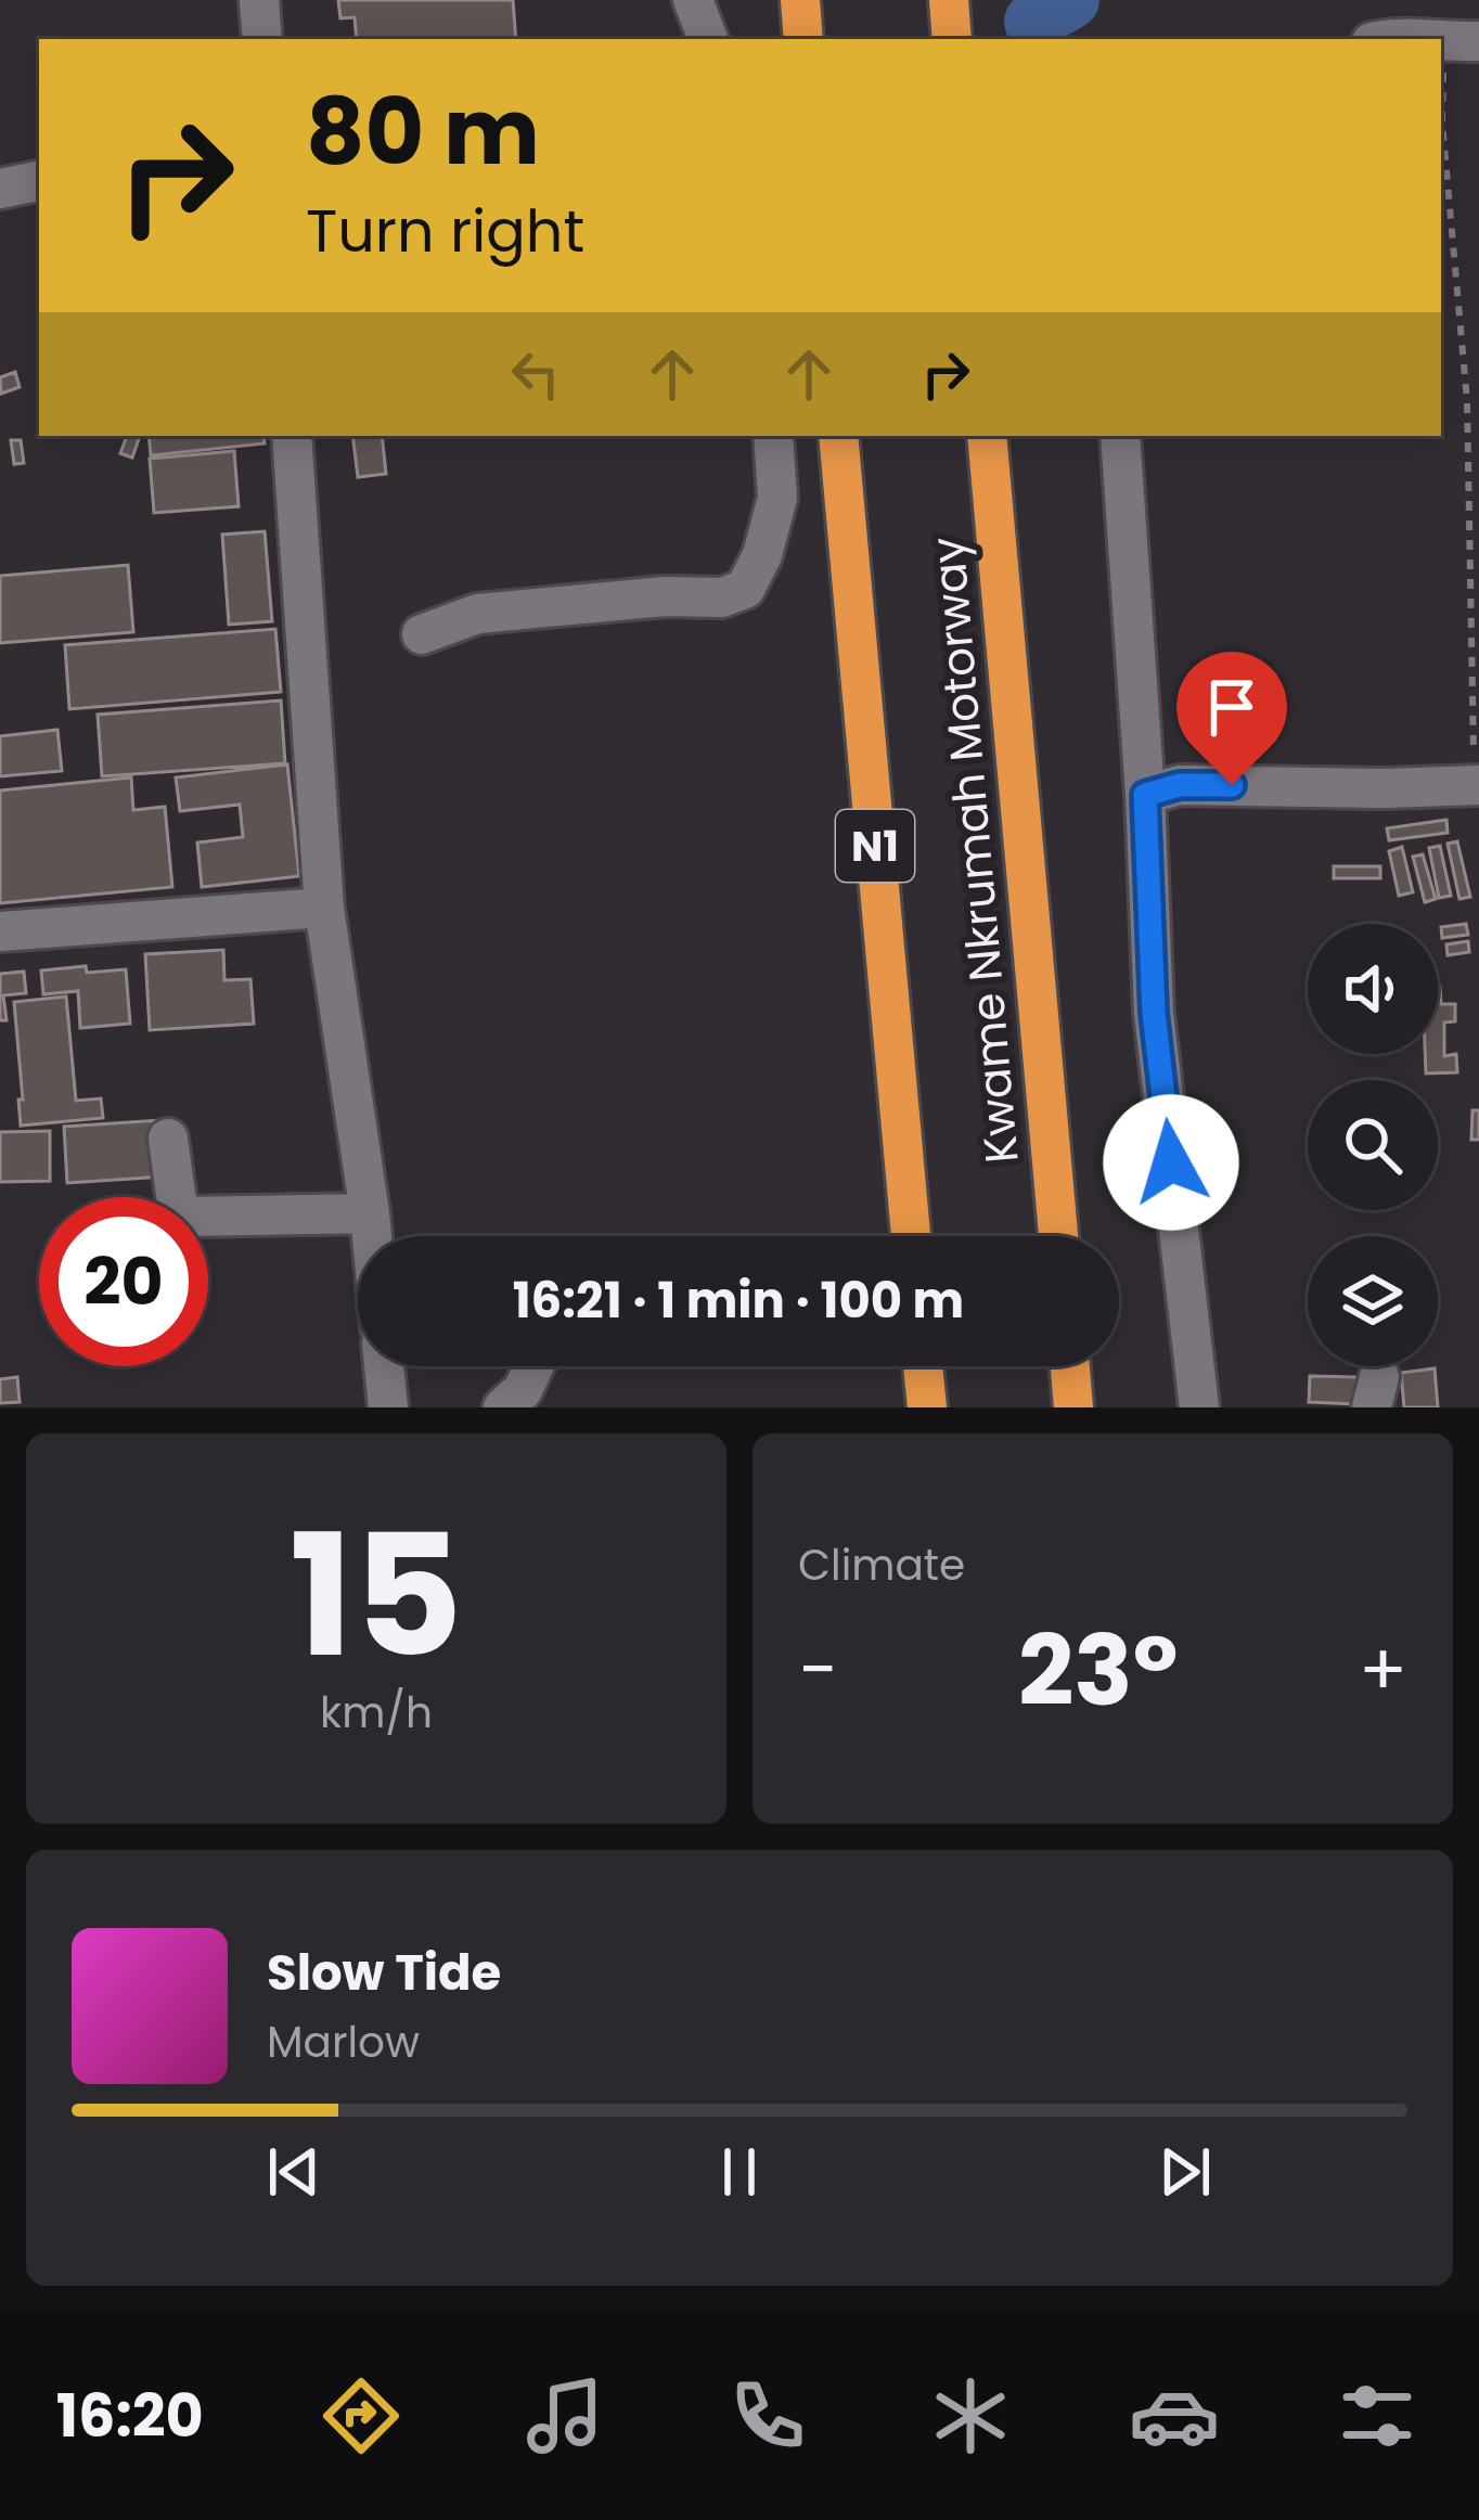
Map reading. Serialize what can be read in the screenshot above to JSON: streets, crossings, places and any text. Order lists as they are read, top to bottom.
{
  "streets": {
    "highway": ["N1", "Kwame Nkrumah Motorway"]
  },
  "page": {
    "turn": ["80 m", "Turn right"],
    "limit": "20",
    "trip": "16:21 · 1 min · 100 m",
    "tile": [
      ["15", "km/h"],
      "Climate"
    ],
    "heat": ["−", "23°", "+"],
    "song": ["Slow Tide", "Marlow"],
    "tabs": "16:20"
  }
}
